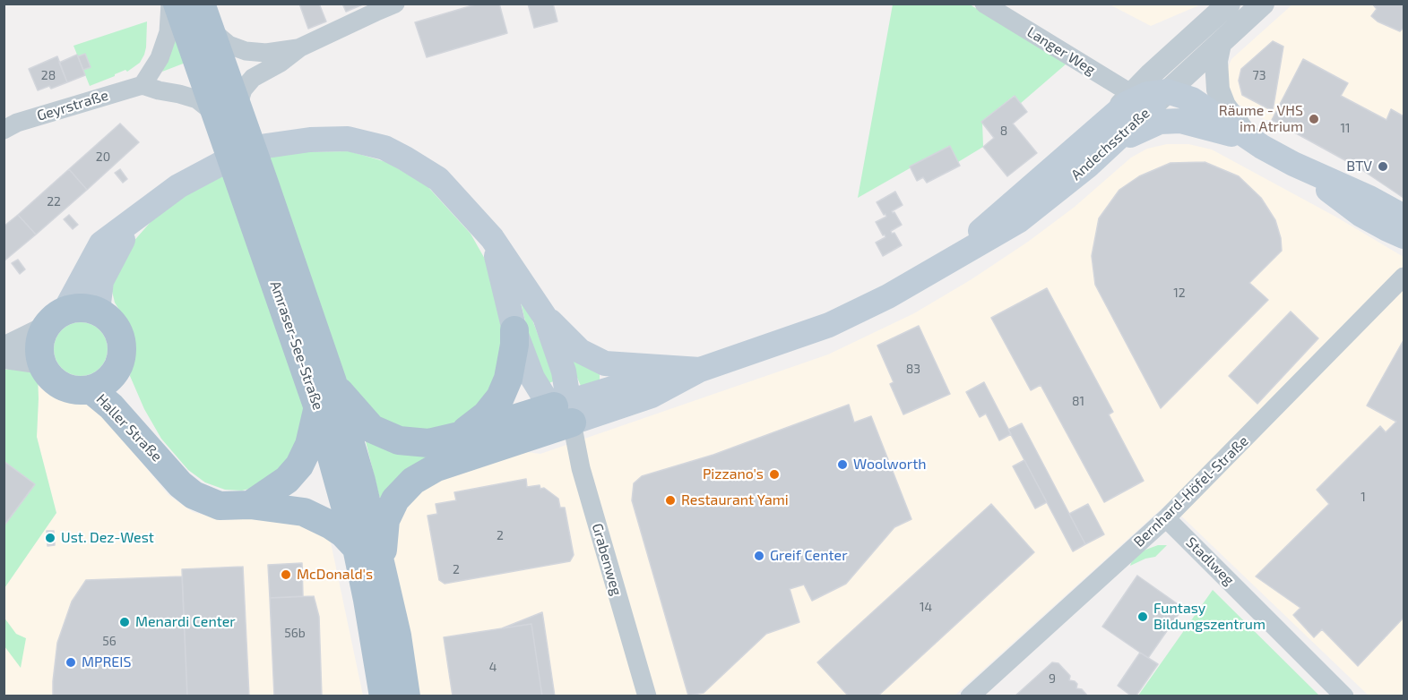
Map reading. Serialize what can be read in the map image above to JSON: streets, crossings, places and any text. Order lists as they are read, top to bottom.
{
  "streets": {
    "main road": [
      "Langer Weg",
      "Andechsstraße",
      "Amraser-See-Straße",
      "Haller Straße"
    ],
    "street": [
      "Geyrstraße",
      "Bernhard-Höfel-Straße",
      "Grabenweg",
      "Stadlweg"
    ]
  },
  "crossings": [
    ["Langer Weg", "Andechsstraße"],
    ["Andechsstraße", "Grabenweg"],
    ["Bernhard-Höfel-Straße", "Stadlweg"]
  ],
  "places": [
    "Räume - VHS im Atrium",
    "BTV",
    "Woolworth",
    "Pizzano's",
    "Restaurant Yami",
    "Ust. Dez-West",
    "Greif Center",
    "McDonald's",
    "Funtasy Bildungszentrum",
    "Menardi Center",
    "MPREIS"
  ],
  "house_numbers": [
    "28",
    "73",
    "11",
    "8",
    "20",
    "22",
    "12",
    "83",
    "81",
    "1",
    "2",
    "2",
    "14",
    "56b",
    "56",
    "4",
    "9"
  ]
}
